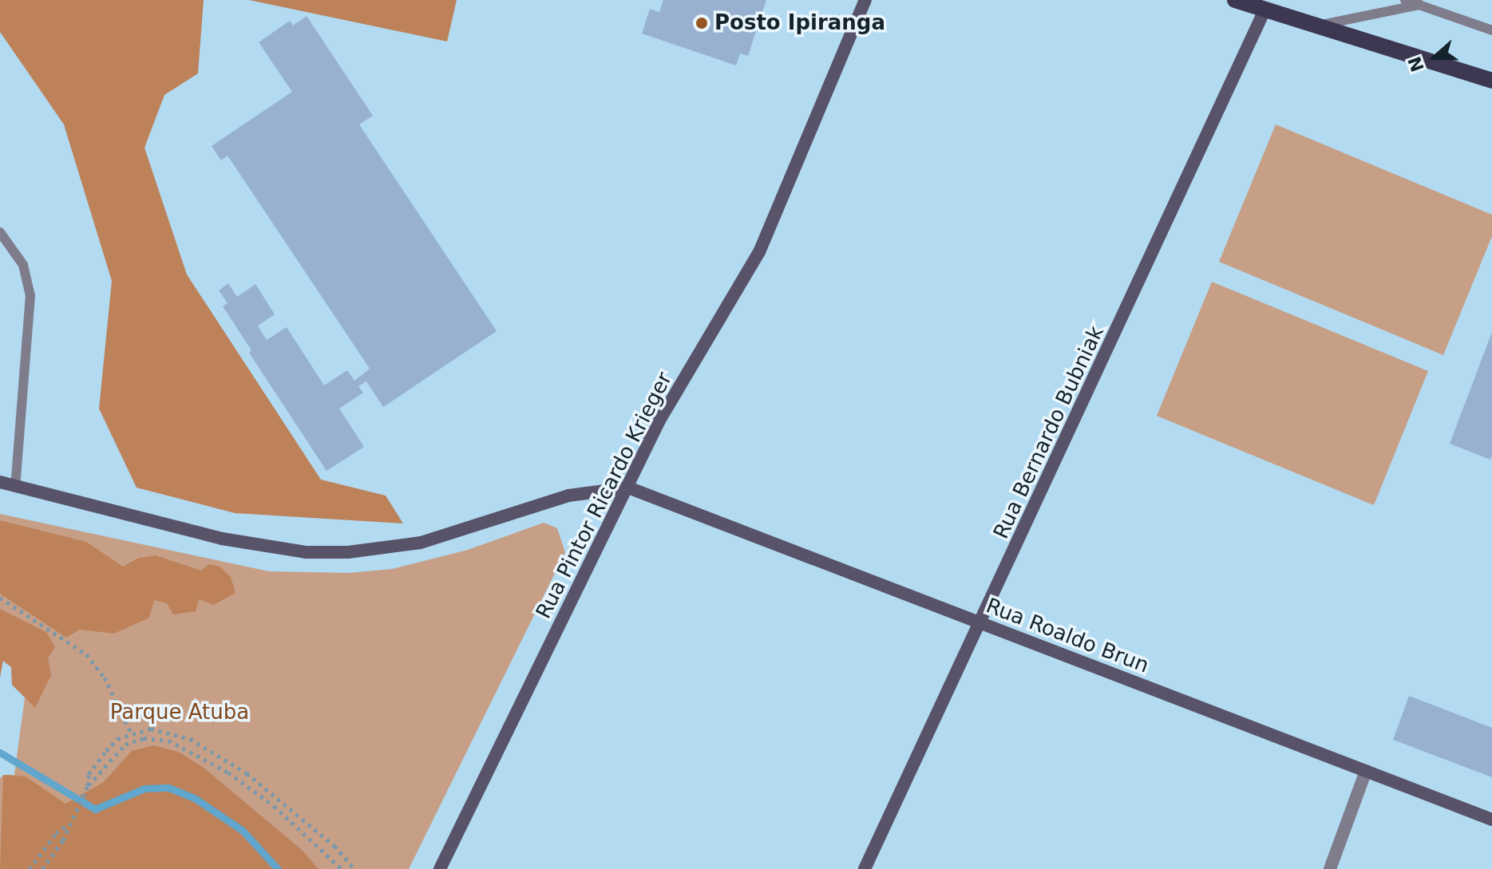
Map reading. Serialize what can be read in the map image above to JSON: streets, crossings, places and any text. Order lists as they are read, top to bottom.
{
  "streets": {
    "main road": ["Rua Bernardo Bubniak", "Rua Pintor Ricardo Krieger", "Rua Roaldo Brun"]
  },
  "crossings": [
    ["Rua Bernardo Bubniak", "Rua Roaldo Brun"],
    ["Rua Pintor Ricardo Krieger", "Rua Roaldo Brun"]
  ],
  "parks": ["Parque Atuba"],
  "places": ["Posto Ipiranga"],
  "north": "left"
}
